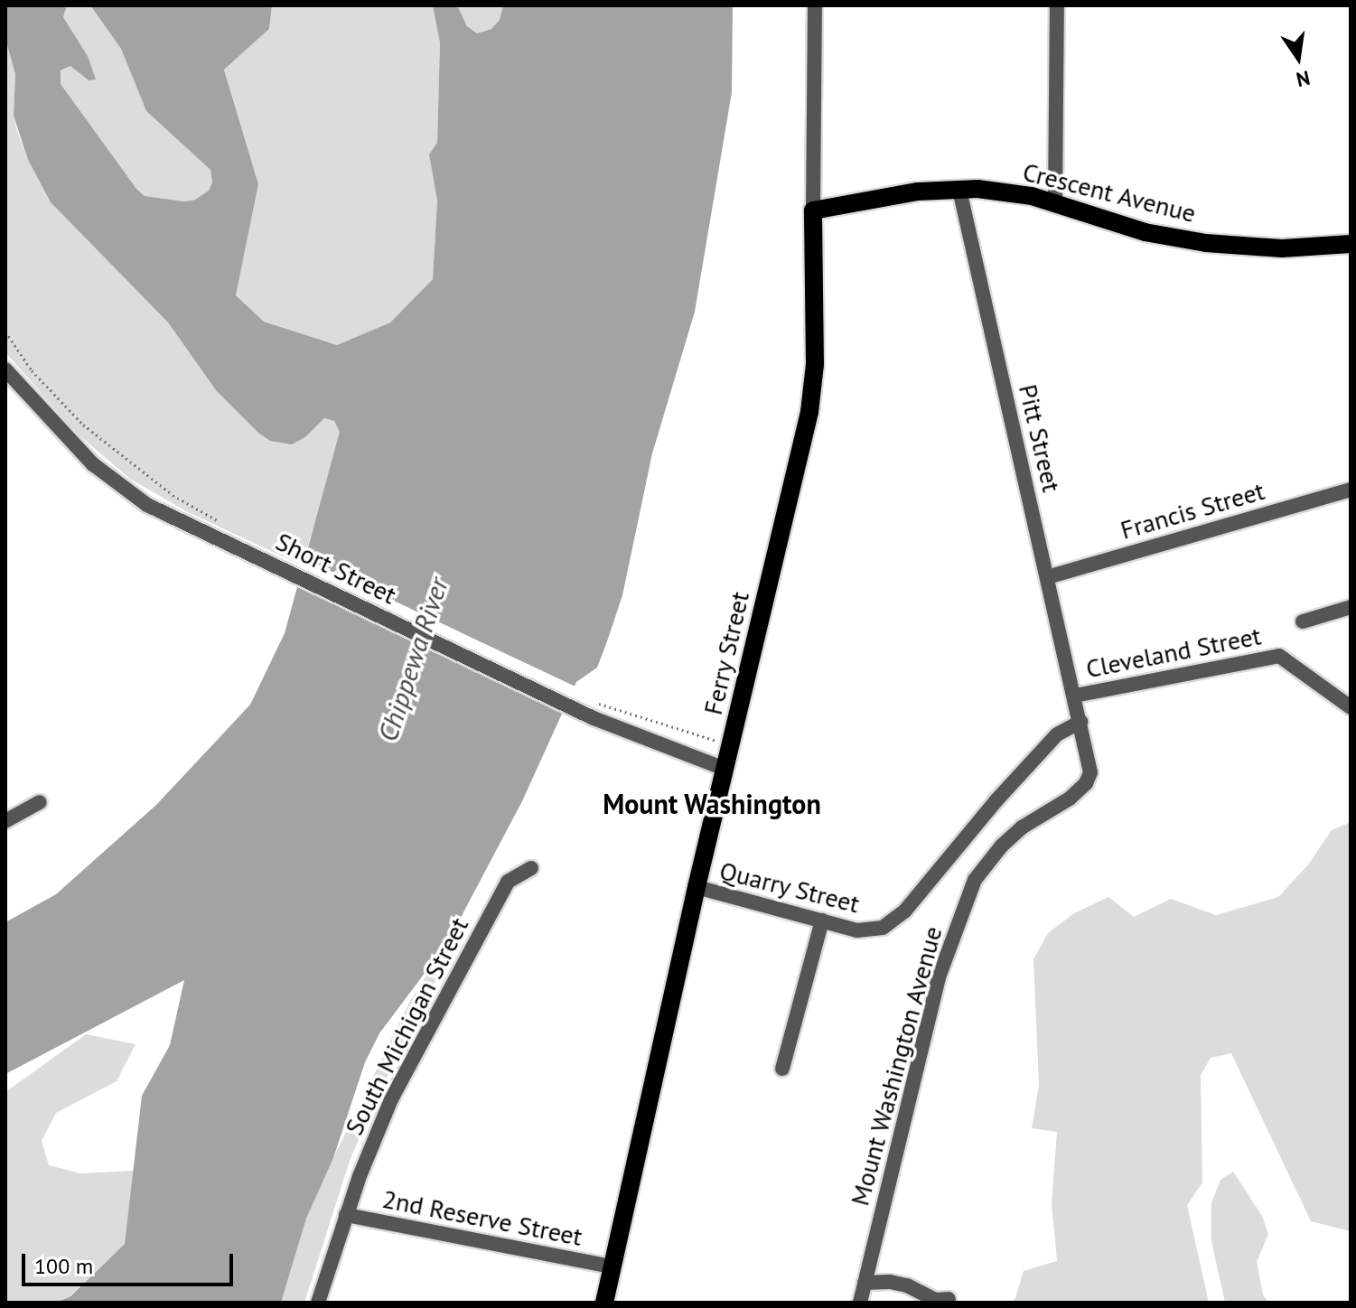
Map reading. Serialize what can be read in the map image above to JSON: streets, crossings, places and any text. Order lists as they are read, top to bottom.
{
  "streets": {
    "main road": ["Crescent Avenue", "Ferry Street"],
    "street": [
      "Pitt Street",
      "Francis Street",
      "Short Street",
      "Cleveland Street",
      "Quarry Street",
      "South Michigan Street",
      "Mount Washington Avenue",
      "2nd Reserve Street"
    ]
  },
  "crossings": [
    ["Crescent Avenue", "Pitt Street"],
    ["Crescent Avenue", "Ferry Street"],
    ["Pitt Street", "Francis Street"],
    ["Pitt Street", "Cleveland Street"],
    ["Pitt Street", "Mount Washington Avenue"],
    ["Short Street", "Ferry Street"],
    ["Cleveland Street", "Mount Washington Avenue"],
    ["Ferry Street", "Quarry Street"],
    ["Ferry Street", "2nd Reserve Street"],
    ["Quarry Street", "Mount Washington Avenue"],
    ["South Michigan Street", "2nd Reserve Street"]
  ],
  "districts": ["Mount Washington"],
  "water": ["Chippewa River"],
  "scale_bar": "100 m",
  "north": "bottom"
}
